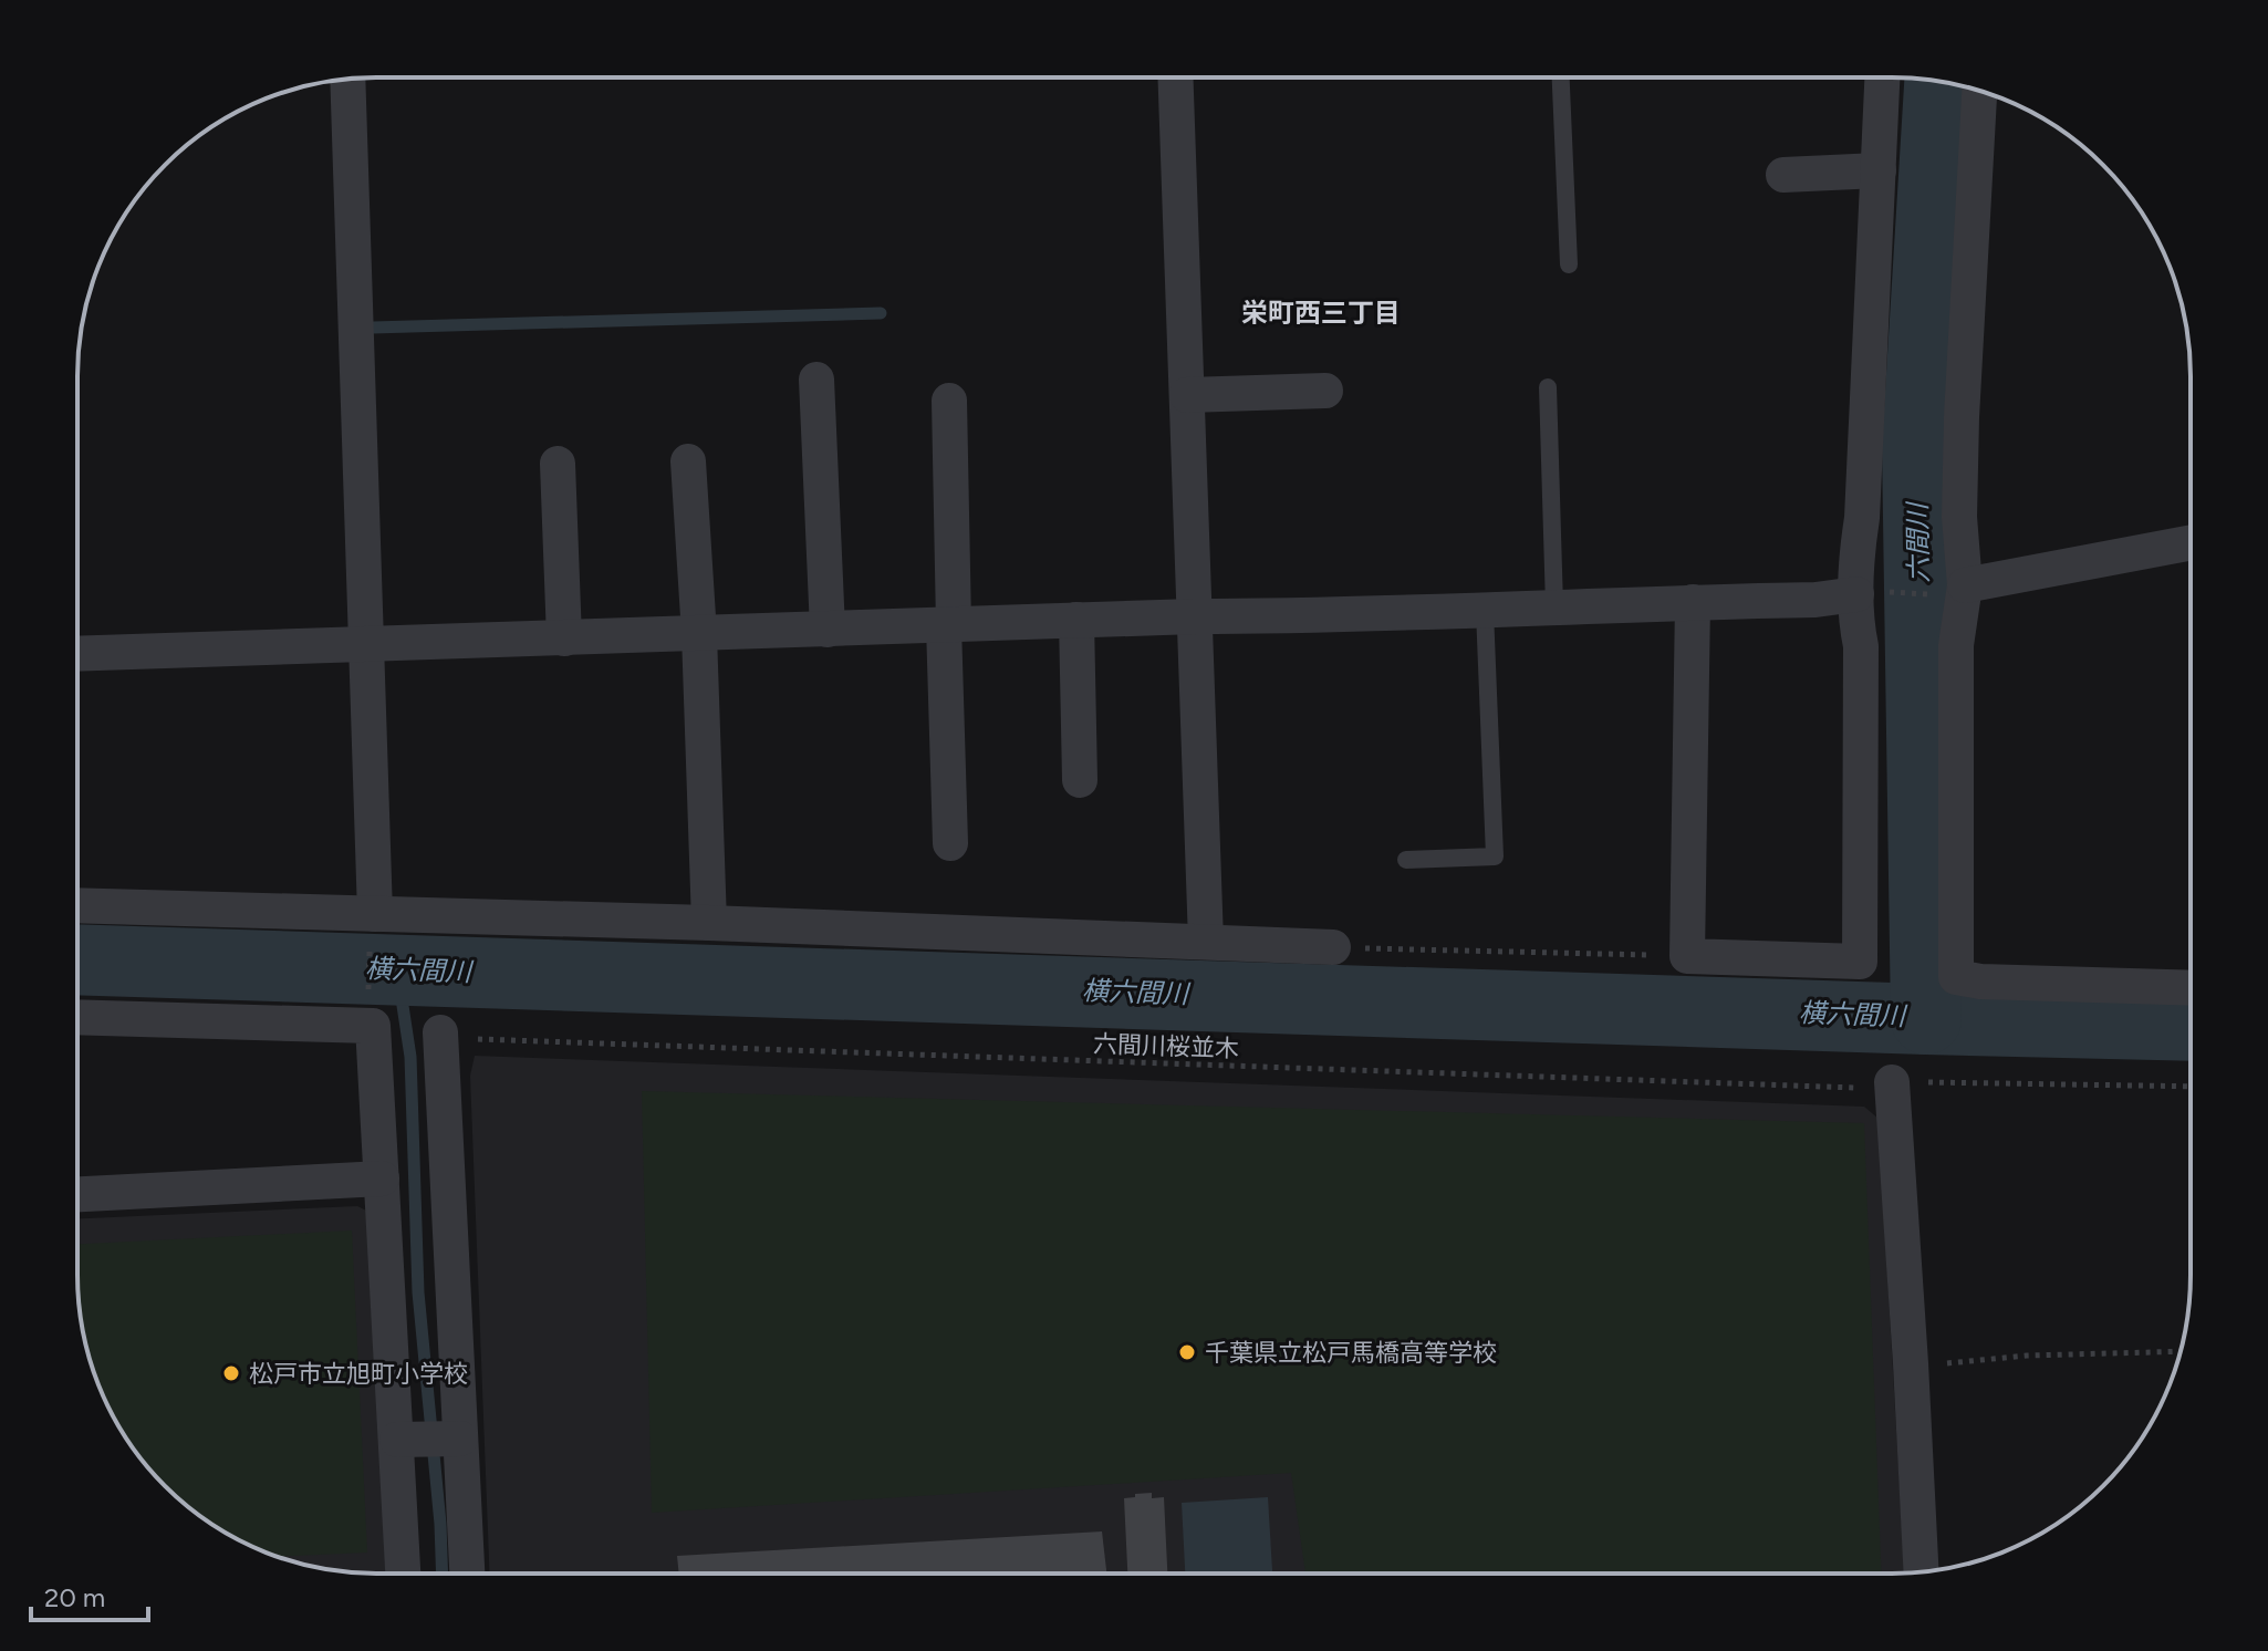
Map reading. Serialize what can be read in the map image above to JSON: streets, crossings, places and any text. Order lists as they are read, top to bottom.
{
  "streets": {
    "path": ["六間川桜並木"]
  },
  "districts": ["栄町西三丁目"],
  "water": ["六間川", "横六間川"],
  "places": ["千葉県立松戸馬橋高等学校", "松戸市立旭町小学校"],
  "scale_bar": "20 m"
}
